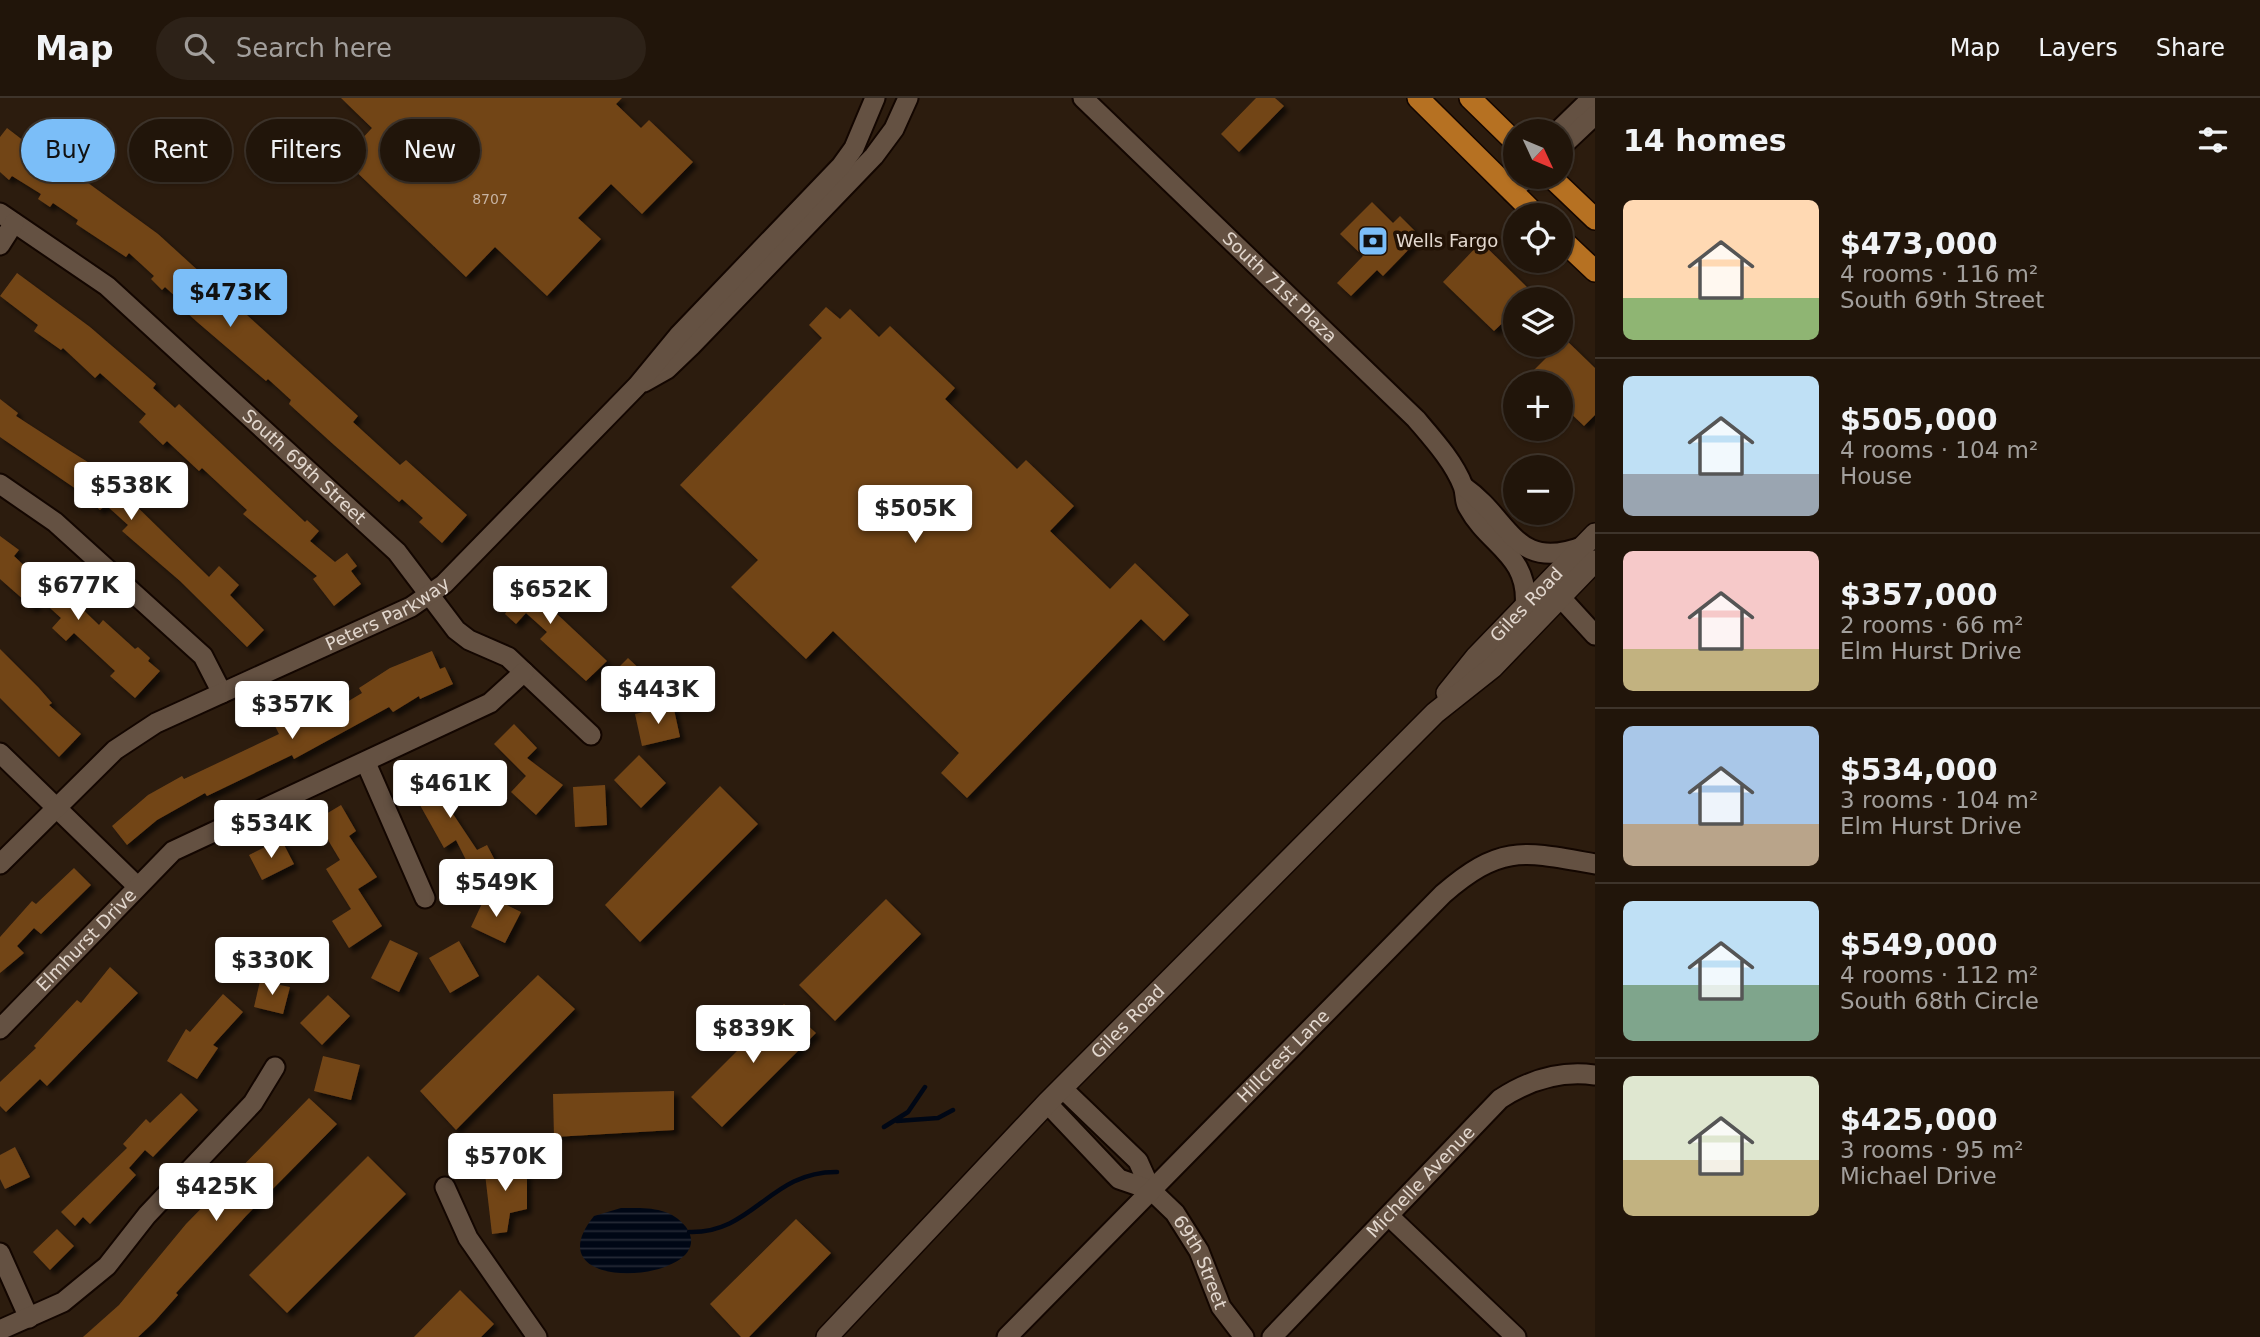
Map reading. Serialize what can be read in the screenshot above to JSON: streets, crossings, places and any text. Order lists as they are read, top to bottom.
{
  "streets": {
    "street": [
      "South 71st Plaza",
      "South 69th Street",
      "Giles Road",
      "Peters Parkway",
      "Elmhurst Drive",
      "Hillcrest Lane",
      "Michelle Avenue",
      "69th Street"
    ]
  },
  "crossings": [
    ["South 71st Plaza", "Giles Road"],
    ["South 69th Street", "Peters Parkway"],
    ["South 69th Street", "Elmhurst Drive"],
    ["Hillcrest Lane", "69th Street"]
  ],
  "places": {
    "bank": ["Wells Fargo"]
  },
  "house_numbers": ["8707"],
  "north": "bottom right",
  "page": {
    "header": "Map",
    "search": "Search here",
    "nav": ["Map", "Layers", "Share"],
    "heading": "14 homes",
    "map_buttons": ["+", "−"],
    "chip": [
      "Buy",
      "Rent",
      "Filters",
      "New"
    ],
    "list": [
      {
        "name": "$473,000",
        "note": "4 rooms · 116 m² · South 69th Street"
      },
      {
        "name": "$505,000",
        "note": "4 rooms · 104 m² · House"
      },
      {
        "name": "$357,000",
        "note": "2 rooms · 66 m² · Elm Hurst Drive"
      },
      {
        "name": "$534,000",
        "note": "3 rooms · 104 m² · Elm Hurst Drive"
      },
      {
        "name": "$549,000",
        "note": "4 rooms · 112 m² · South 68th Circle"
      },
      {
        "name": "$425,000",
        "note": "3 rooms · 95 m² · Michael Drive"
      }
    ],
    "price": [
      "$473K",
      "$538K",
      "$505K",
      "$677K",
      "$652K",
      "$443K",
      "$357K",
      "$461K",
      "$534K",
      "$549K",
      "$330K",
      "$839K",
      "$570K",
      "$425K"
    ]
  }
}
